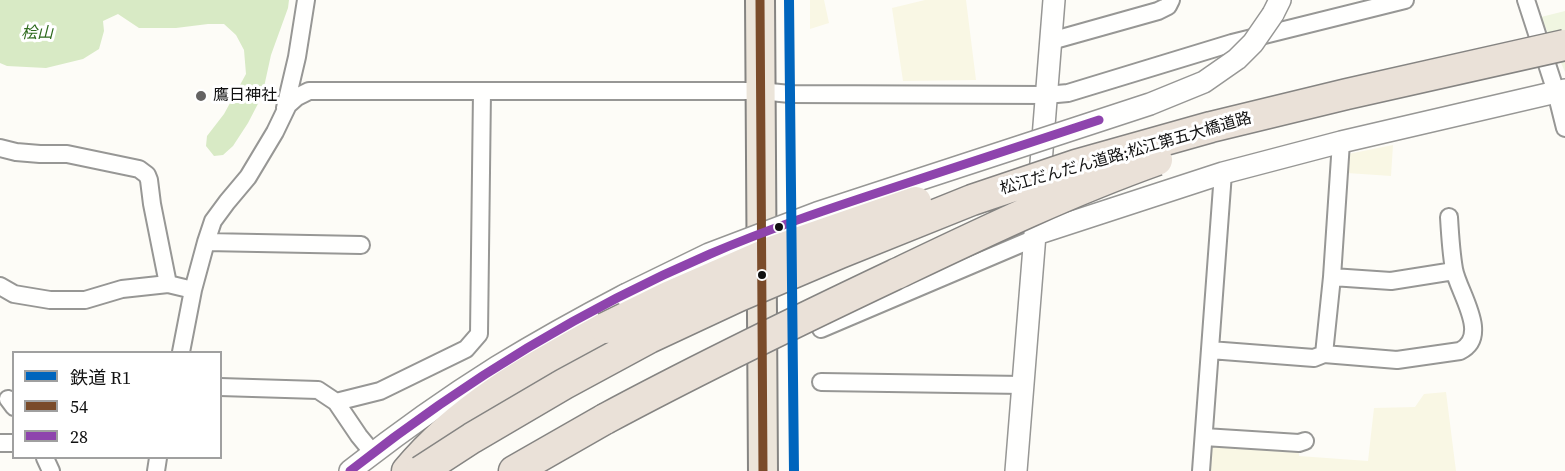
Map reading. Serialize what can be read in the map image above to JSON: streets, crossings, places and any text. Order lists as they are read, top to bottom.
{
  "streets": {
    "highway": ["松江だんだん道路;松江第五大橋道路"]
  },
  "parks": ["桧山"],
  "places": ["鷹日神社"],
  "lines": ["rail line R1", "transit line 54", "transit line 28"],
  "legend": ["鉄道 R1", "54", "28"]
}
